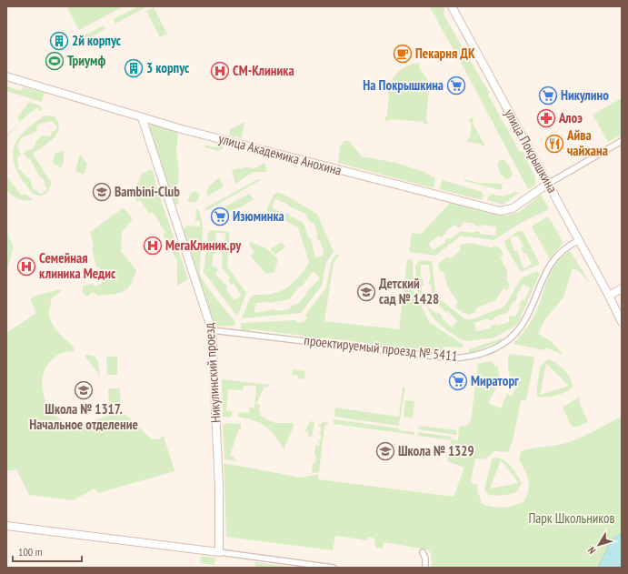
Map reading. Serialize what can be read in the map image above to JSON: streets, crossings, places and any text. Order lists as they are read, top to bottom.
{
  "streets": {
    "street": [
      "улица Покрышкина",
      "улица Академика Анохина",
      "проектируемый проезд № 5411",
      "Никулинский проезд"
    ]
  },
  "crossings": [
    ["улица Покрышкина", "улица Академика Анохина"],
    ["улица Покрышкина", "проектируемый проезд № 5411"],
    ["улица Академика Анохина", "Никулинский проезд"],
    ["проектируемый проезд № 5411", "Никулинский проезд"]
  ],
  "parks": ["Парк Школьников"],
  "places": {
    "building": ["2й корпус", "3 корпус"],
    "cafe": ["Пекарня ДК"],
    "sports": ["Триумф"],
    "hospital": ["СМ-Клиника", "МегаКлиник.ру", "Семейная клиника Медис"],
    "supermarket": [
      "На Покрышкина",
      "Никулино",
      "Изюминка",
      "Мираторг"
    ],
    "pharmacy": ["Алоэ"],
    "restaurant": ["Айва чайхана"],
    "school or university": [
      "Bambini-Club",
      "Детский сад № 1428",
      "Школа № 1317. Начальное отделение",
      "Школа № 1329"
    ]
  },
  "scale_bar": "100 m",
  "north": "bottom left"
}
